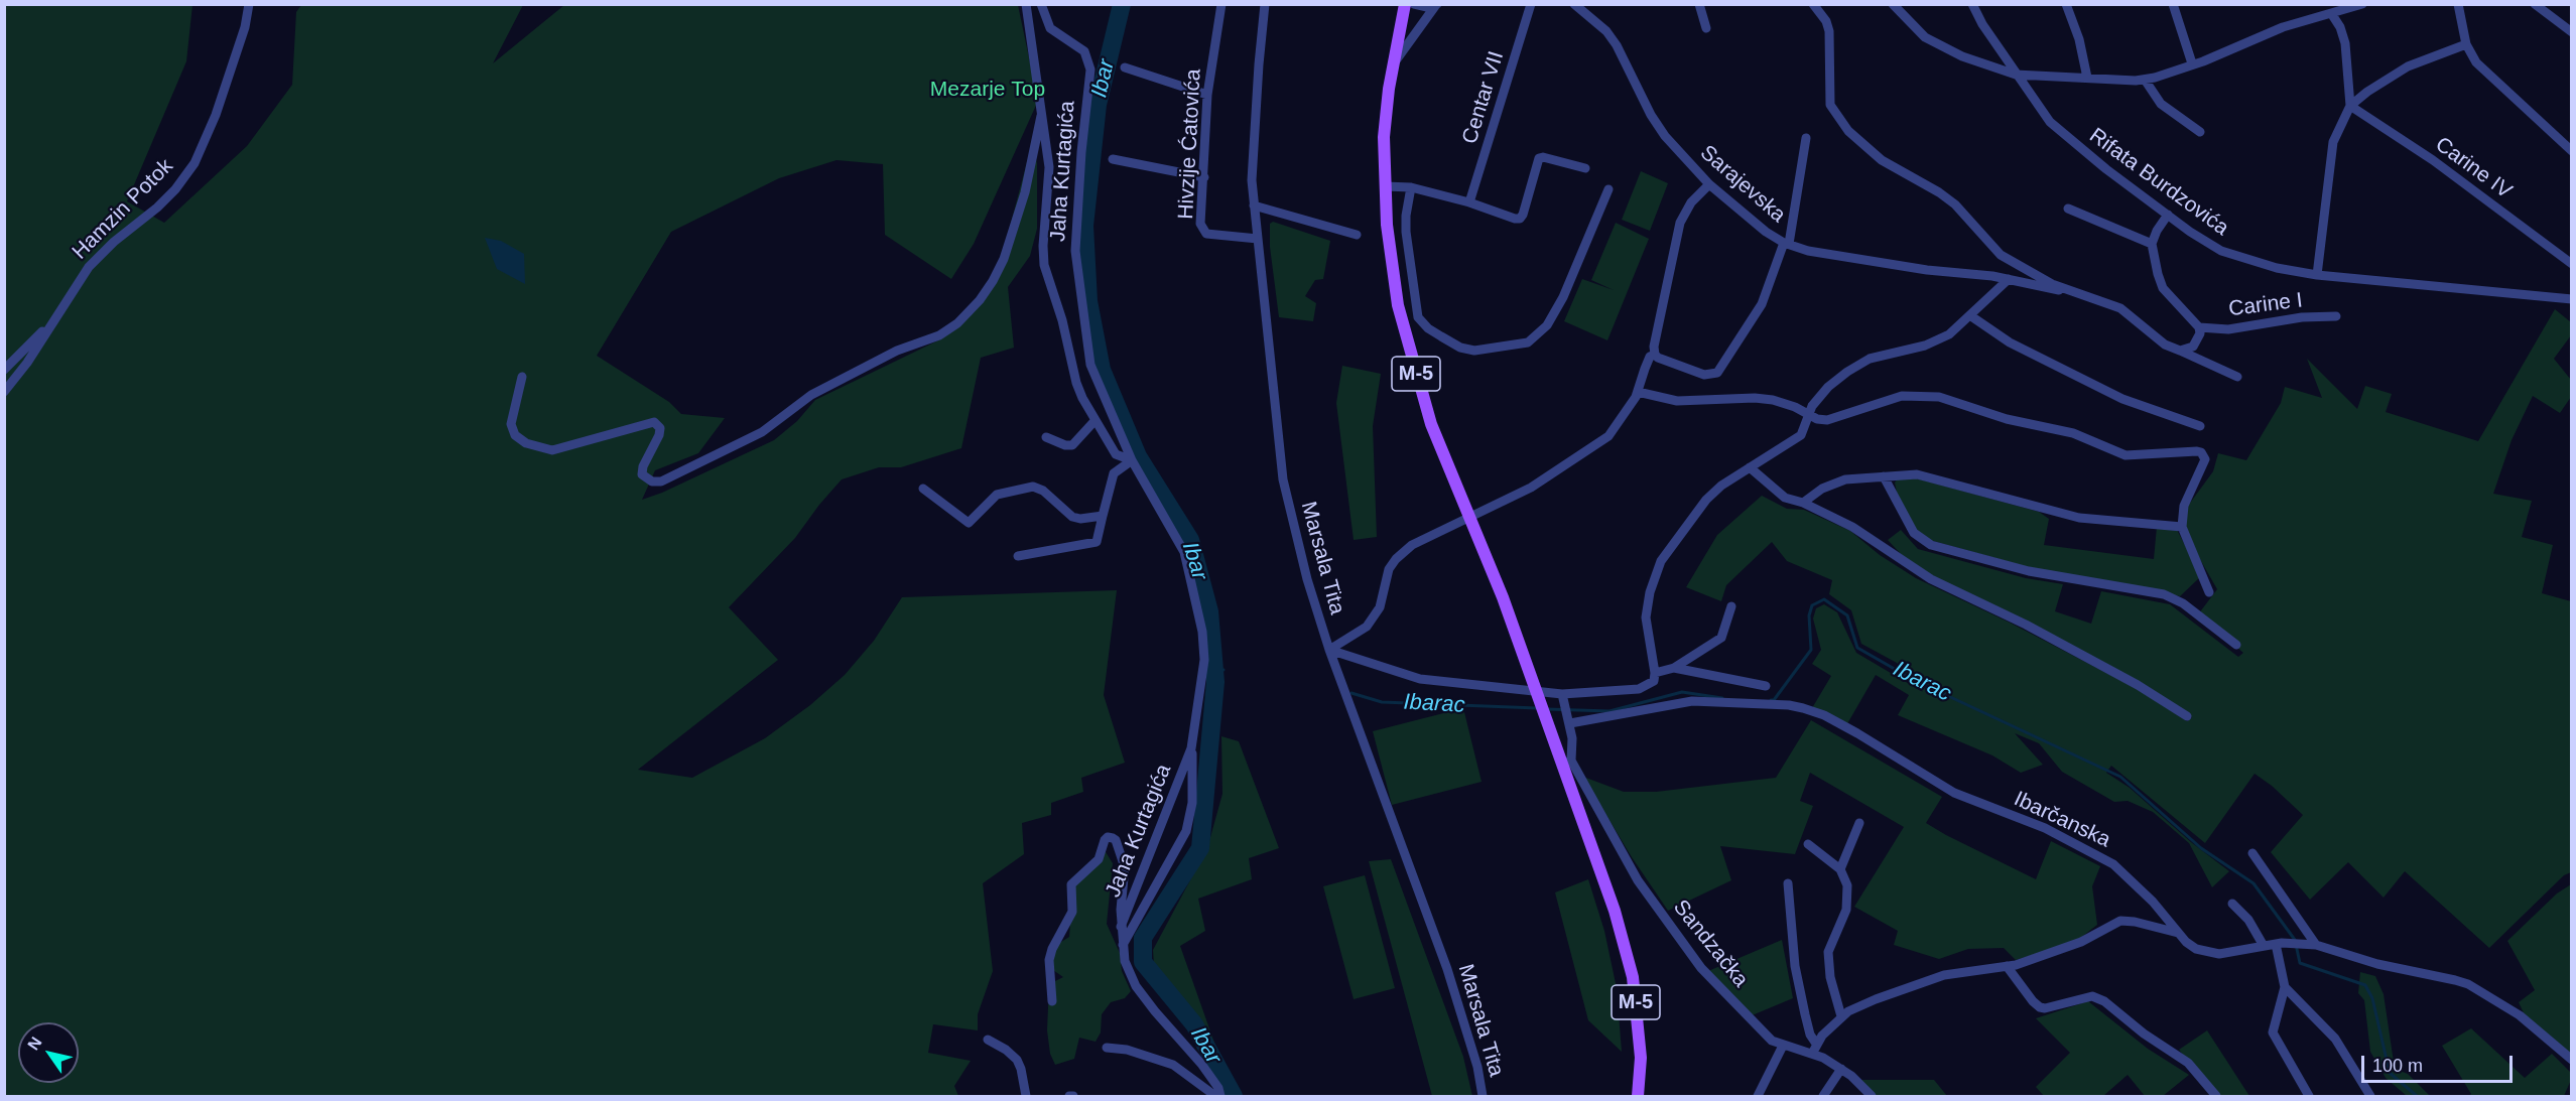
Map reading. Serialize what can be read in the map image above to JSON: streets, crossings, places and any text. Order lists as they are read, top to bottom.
{
  "streets": {
    "main road": ["M-5"],
    "street": [
      "Centar VII",
      "Hivzije Ćatovića",
      "Carine IV",
      "Jaha Kurtagića",
      "Rifata Burdzovića",
      "Sarajevska",
      "Hamzin Potok",
      "Carine I",
      "Marsala Tita",
      "Ibarčanska",
      "Sandzačka"
    ]
  },
  "crossings": [
    ["Hivzije Ćatovića", "Marsala Tita"],
    ["M-5", "Sandzačka"]
  ],
  "water": ["Ibar", "Ibarac"],
  "parks": ["Mezarje Top"],
  "scale_bar": "100 m",
  "north": "top left"
}
